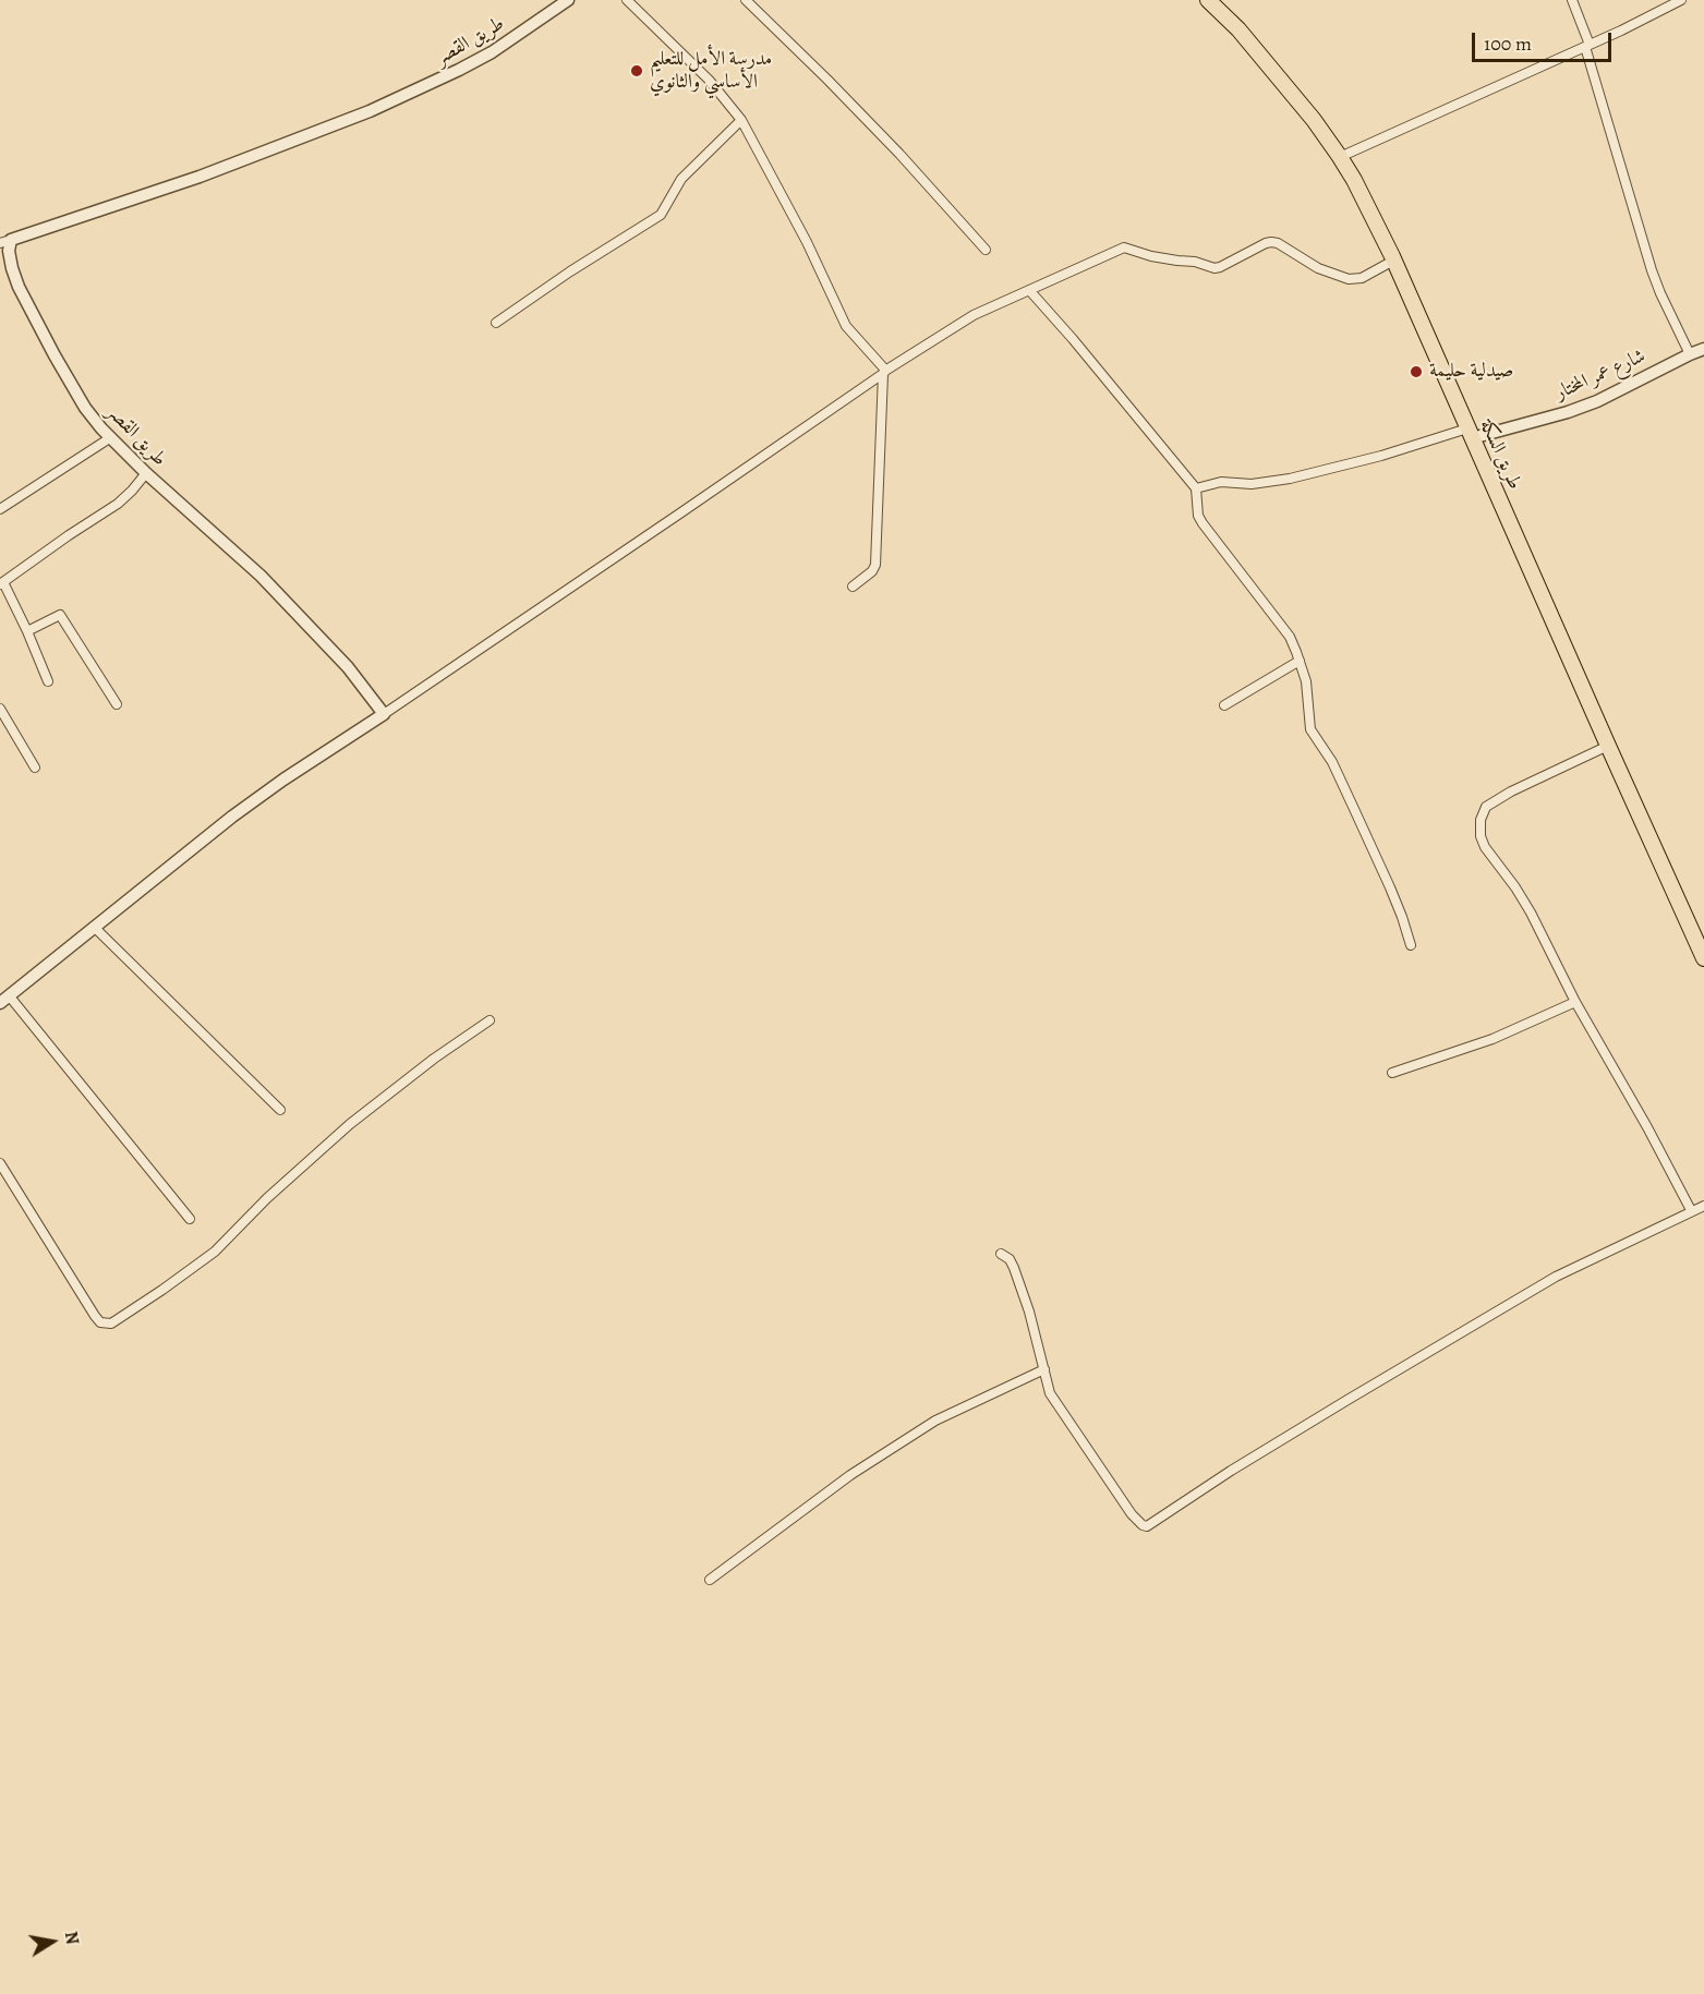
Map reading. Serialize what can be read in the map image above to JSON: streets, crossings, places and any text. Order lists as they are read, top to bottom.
{
  "streets": {
    "main road": ["طريق السكة"],
    "street": ["طريق القصر", "شارع عمر المختار"]
  },
  "crossings": [
    ["شارع عمر المختار", "طريق السكة"]
  ],
  "places": ["مدرسة الأمل للتعليم الأساسي والثانوي", "صيدلية حليمة"],
  "scale_bar": "100 m",
  "north": "right"
}
